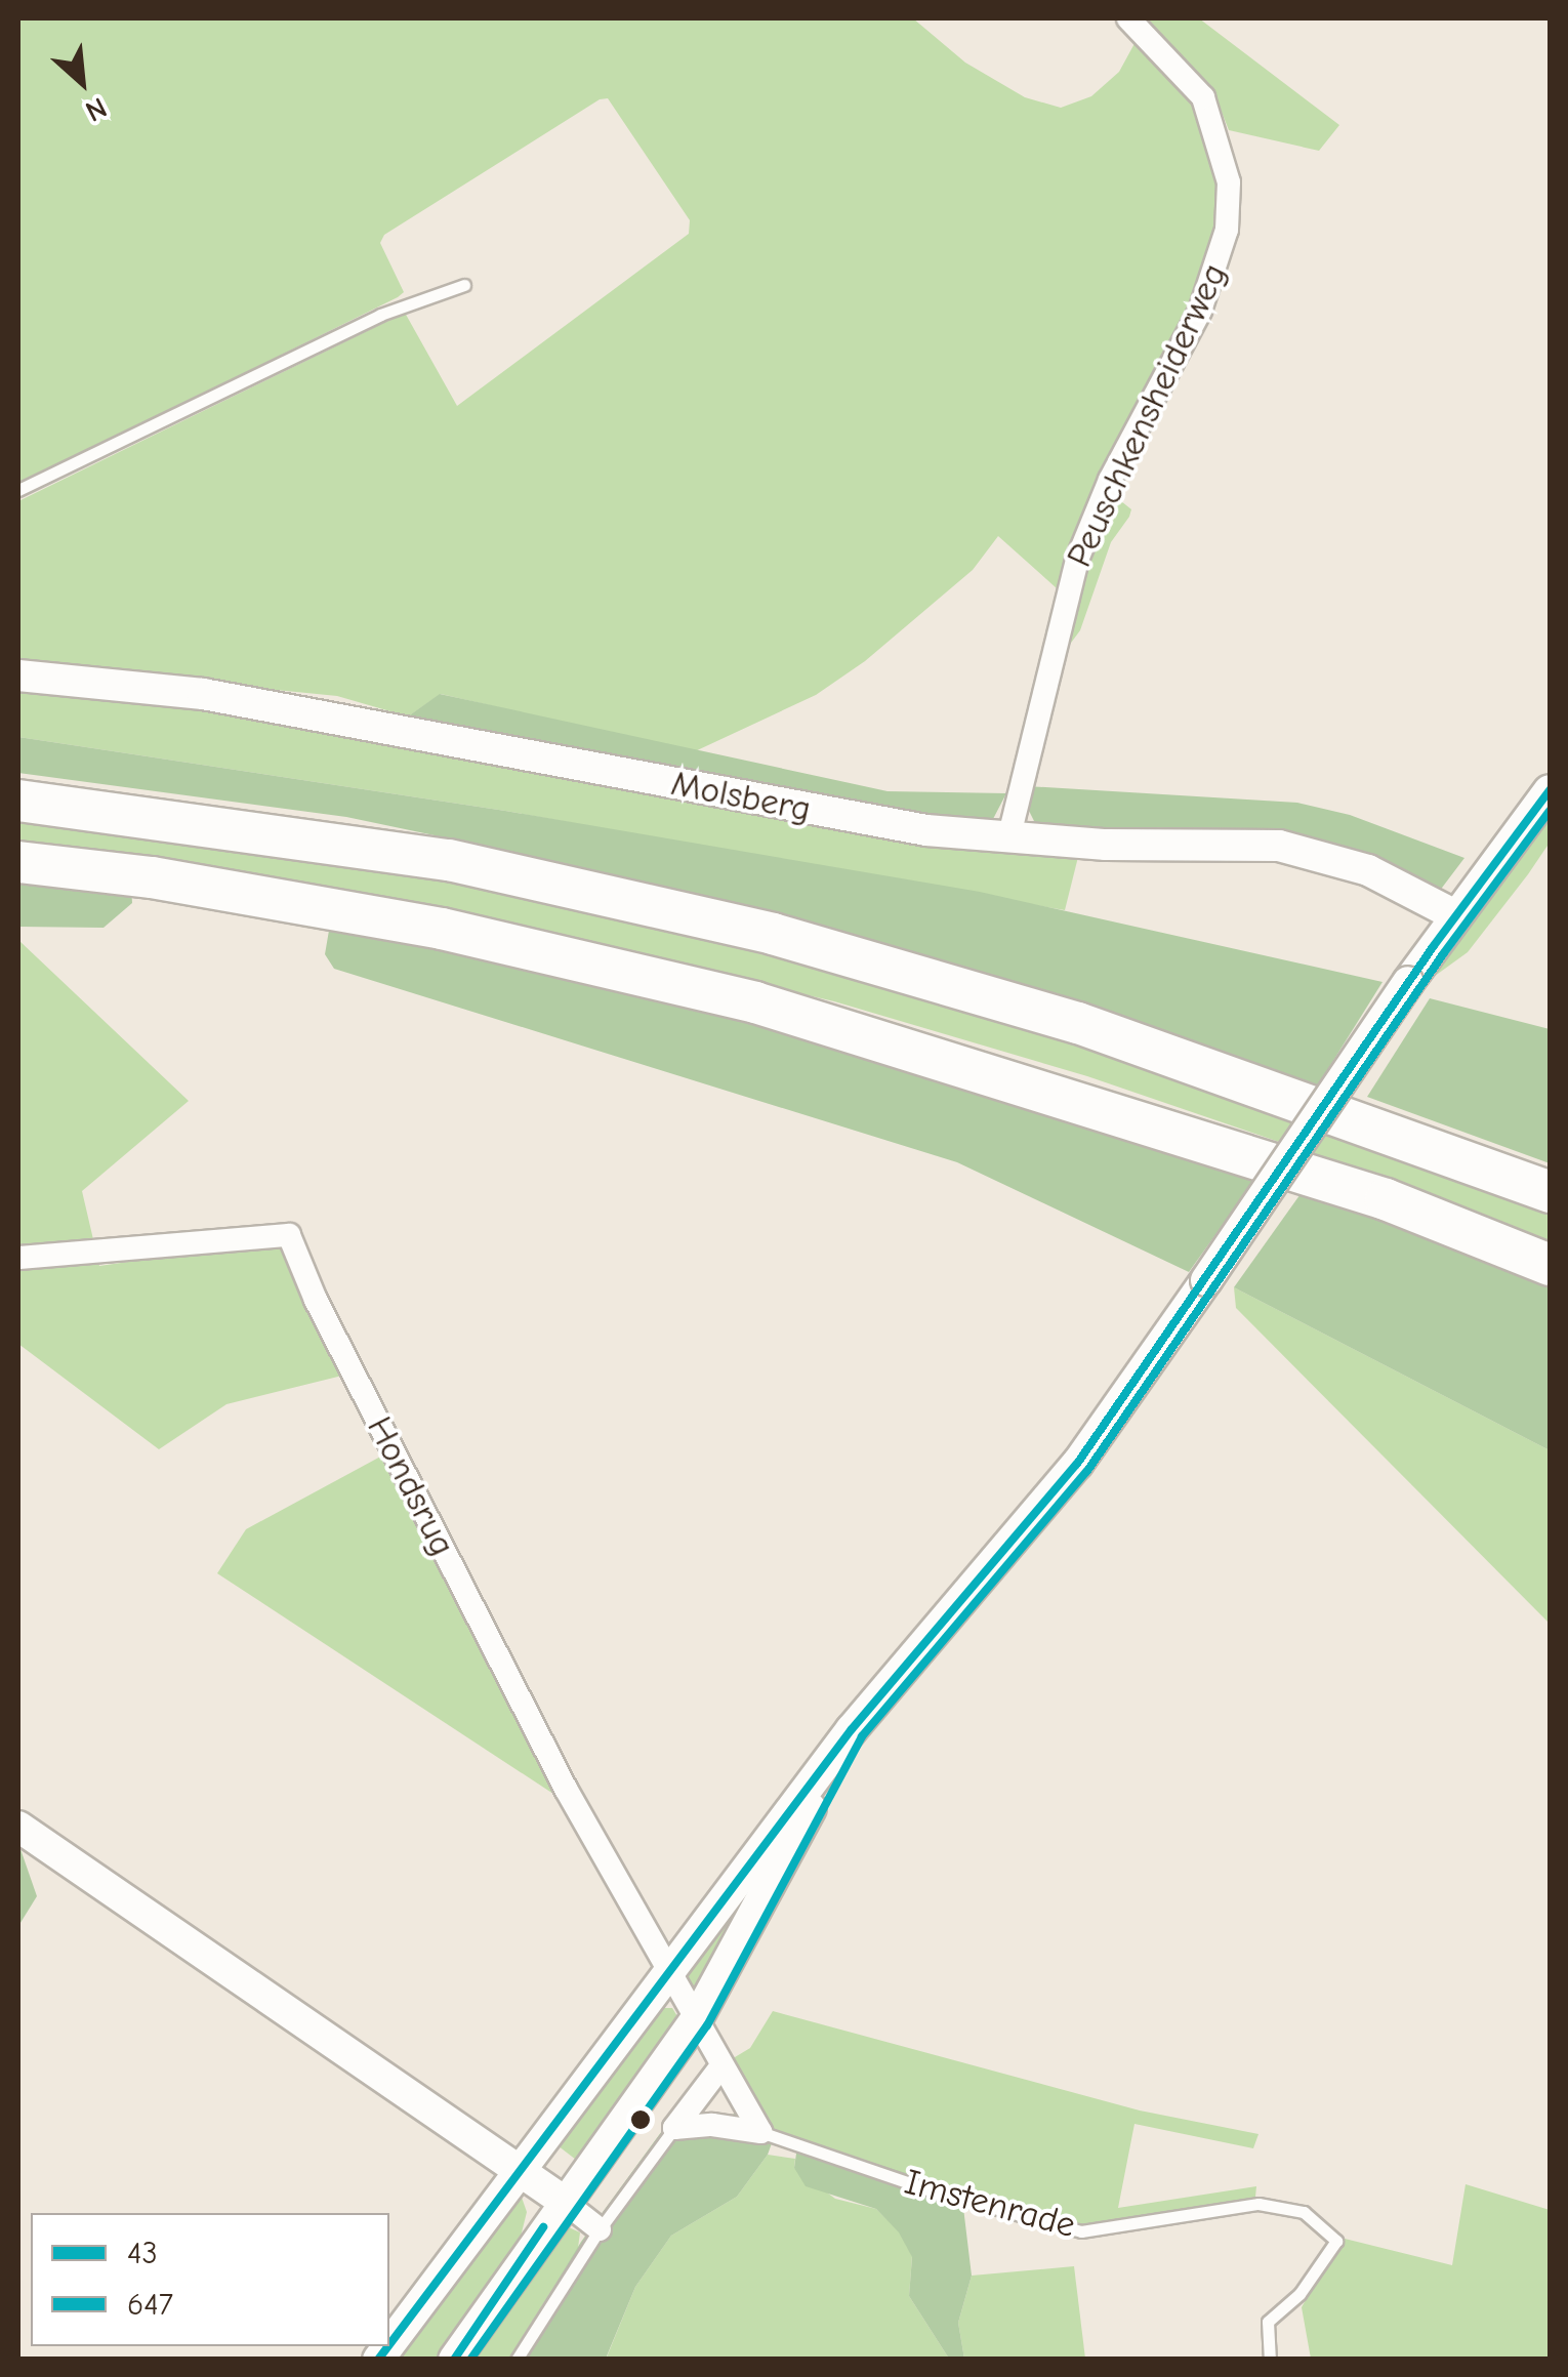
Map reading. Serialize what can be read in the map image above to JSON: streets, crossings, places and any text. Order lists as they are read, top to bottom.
{
  "streets": {
    "street": [
      "Peuschkensheiderweg",
      "Molsberg",
      "Hondsrug",
      "Imstenrade"
    ]
  },
  "crossings": [
    ["Peuschkensheiderweg", "Molsberg"]
  ],
  "lines": ["transit line 43", "transit line 647"],
  "legend": ["43", "647"],
  "north": "bottom right"
}
